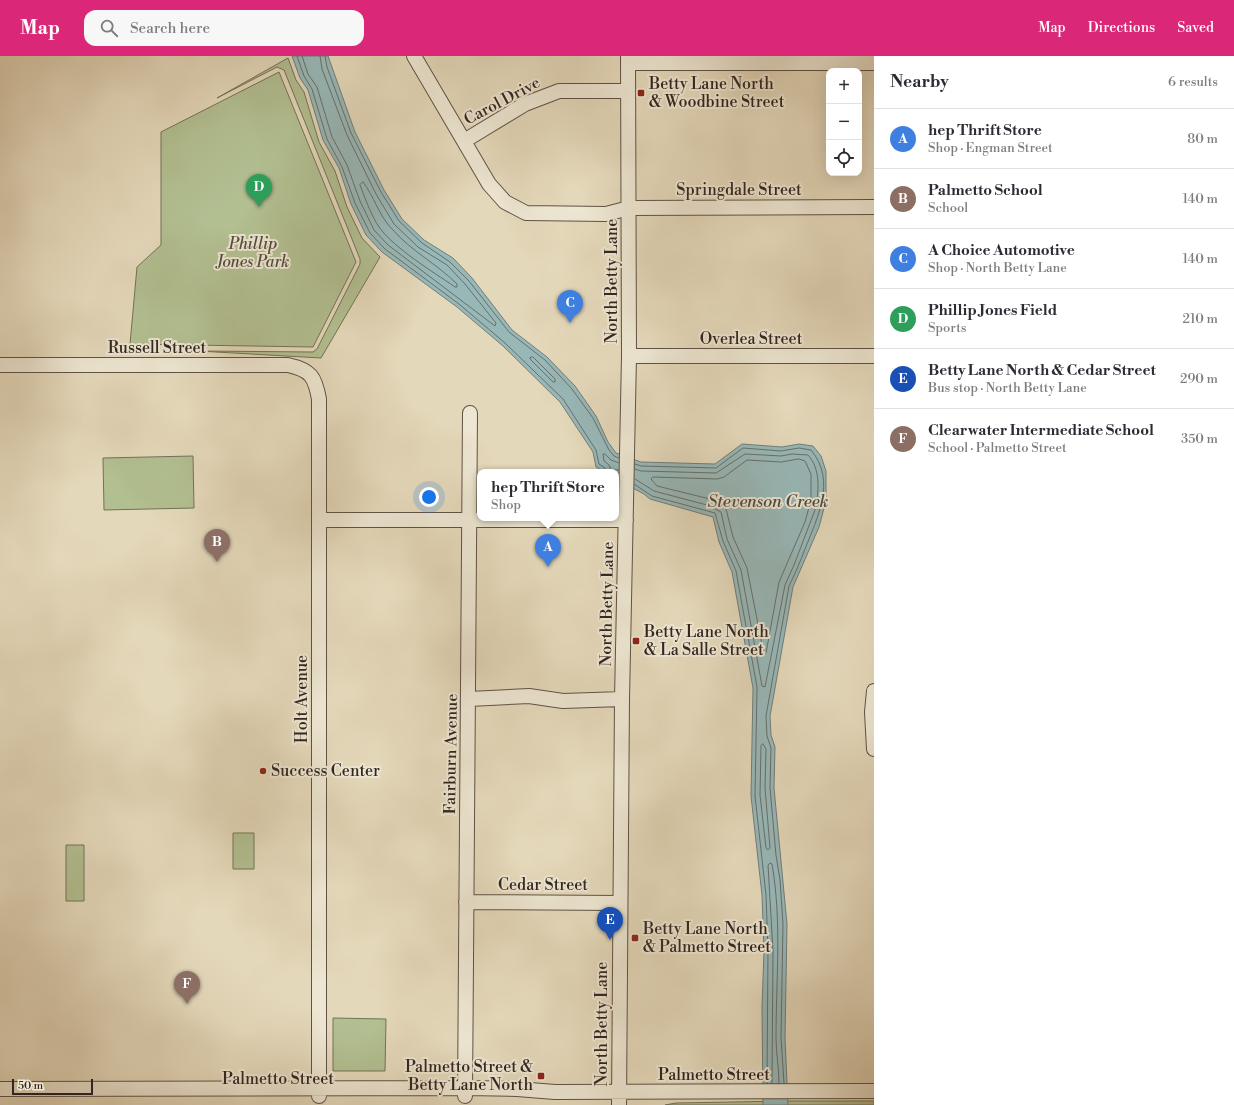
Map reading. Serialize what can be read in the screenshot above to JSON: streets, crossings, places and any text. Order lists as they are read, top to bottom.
{
  "streets": {
    "street": [
      "Carol Drive",
      "Springdale Street",
      "North Betty Lane",
      "Overlea Street",
      "Russell Street",
      "Holt Avenue",
      "Fairburn Avenue",
      "Cedar Street",
      "Palmetto Street"
    ]
  },
  "crossings": [
    ["Carol Drive", "Springdale Street"],
    ["Carol Drive", "North Betty Lane"],
    ["Springdale Street", "North Betty Lane"],
    ["North Betty Lane", "Overlea Street"],
    ["North Betty Lane", "Cedar Street"],
    ["North Betty Lane", "Palmetto Street"],
    ["Russell Street", "Holt Avenue"],
    ["Holt Avenue", "Palmetto Street"],
    ["Fairburn Avenue", "Cedar Street"],
    ["Fairburn Avenue", "Palmetto Street"]
  ],
  "water": ["Stevenson Creek"],
  "parks": ["Phillip Jones Park"],
  "places": {
    "transit": [
      "Betty Lane North & Woodbine Street",
      "Betty Lane North & La Salle Street",
      "Betty Lane North & Palmetto Street",
      "Palmetto Street & Betty Lane North"
    ],
    "other": ["Success Center"]
  },
  "scale_bar": "50 m",
  "page": {
    "header": "Map",
    "search": "Search here",
    "nav": ["Map", "Directions", "Saved"],
    "heading": ["Nearby", "6 results"],
    "map_buttons": ["+", "−"],
    "list": [
      {
        "mark": "A",
        "name": "hep Thrift Store",
        "note": "Shop · Engman Street",
        "value": "80 m"
      },
      {
        "mark": "B",
        "name": "Palmetto School",
        "note": "School",
        "value": "140 m"
      },
      {
        "mark": "C",
        "name": "A Choice Automotive",
        "note": "Shop · North Betty Lane",
        "value": "140 m"
      },
      {
        "mark": "D",
        "name": "Phillip Jones Field",
        "note": "Sports",
        "value": "210 m"
      },
      {
        "mark": "E",
        "name": "Betty Lane North & Cedar Street",
        "note": "Bus stop · North Betty Lane",
        "value": "290 m"
      },
      {
        "mark": "F",
        "name": "Clearwater Intermediate School",
        "note": "School · Palmetto Street",
        "value": "350 m"
      }
    ],
    "pins": [
      "D",
      "C",
      "B",
      "A",
      "E",
      "F"
    ],
    "popup": ["hep Thrift Store", "Shop"],
    "scale": "50 m"
  }
}
